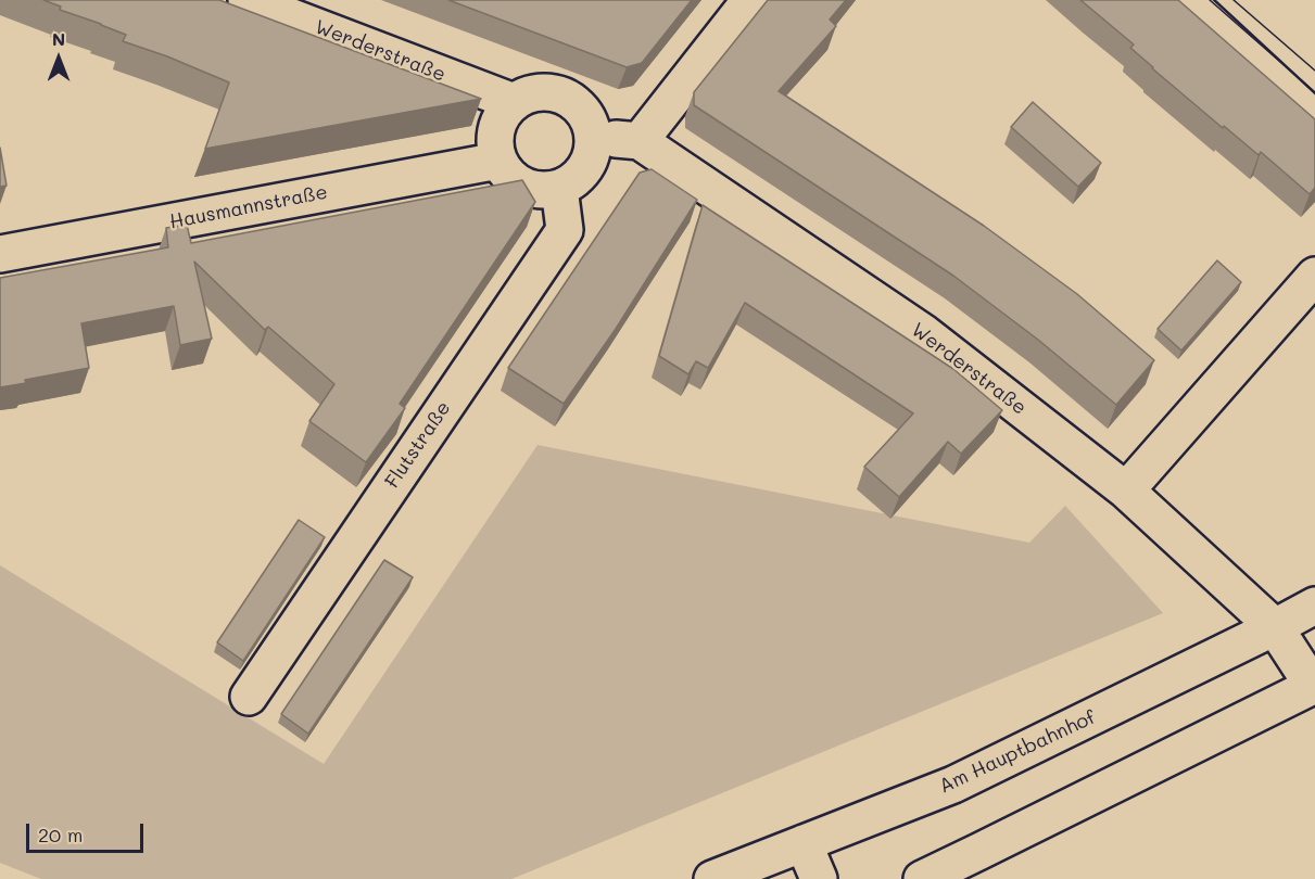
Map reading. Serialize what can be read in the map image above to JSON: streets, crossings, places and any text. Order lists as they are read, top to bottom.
{
  "streets": {
    "street": [
      "Werderstraße",
      "Hausmannstraße",
      "Flutstraße",
      "Am Hauptbahnhof"
    ]
  },
  "crossings": [
    ["Werderstraße", "Hausmannstraße"],
    ["Werderstraße", "Flutstraße"],
    ["Werderstraße", "Am Hauptbahnhof"],
    ["Hausmannstraße", "Flutstraße"]
  ],
  "scale_bar": "20 m",
  "north": "top"
}
